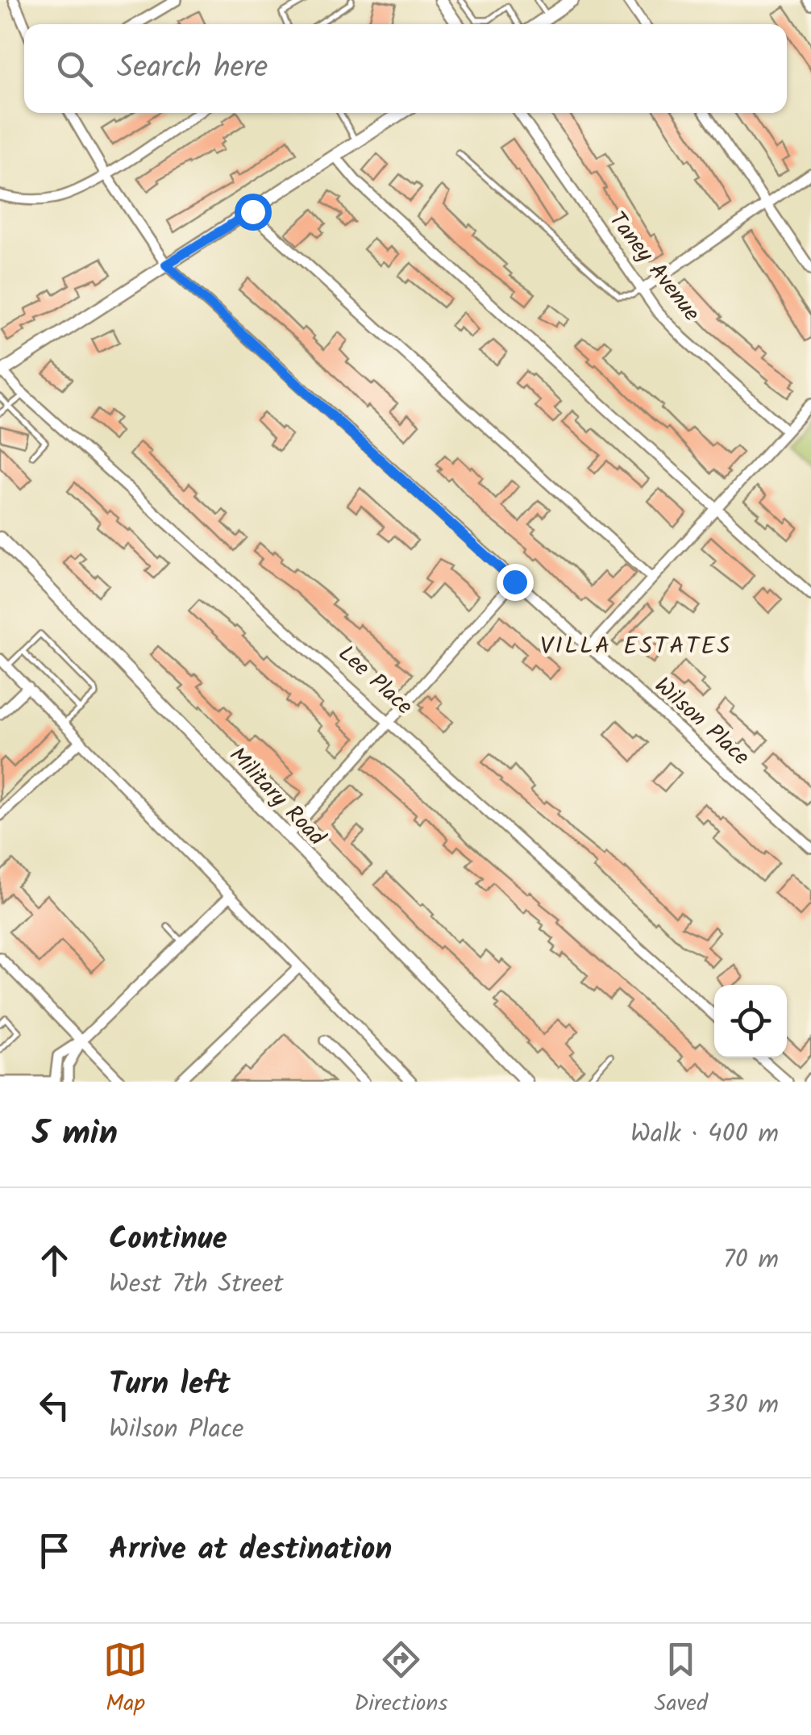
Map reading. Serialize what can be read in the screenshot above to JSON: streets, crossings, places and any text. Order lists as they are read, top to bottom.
{
  "streets": {
    "street": [
      "Taney Avenue",
      "Lee Place",
      "Wilson Place",
      "Military Road"
    ]
  },
  "districts": ["VILLA ESTATES"],
  "page": {
    "search": "Search here",
    "heading": ["5 min", "Walk · 400 m"],
    "list": [
      ["Continue", "West 7th Street", "70 m"],
      ["Turn left", "Wilson Place", "330 m"],
      "Arrive at destination"
    ],
    "nav": ["Map", "Directions", "Saved"]
  }
}
